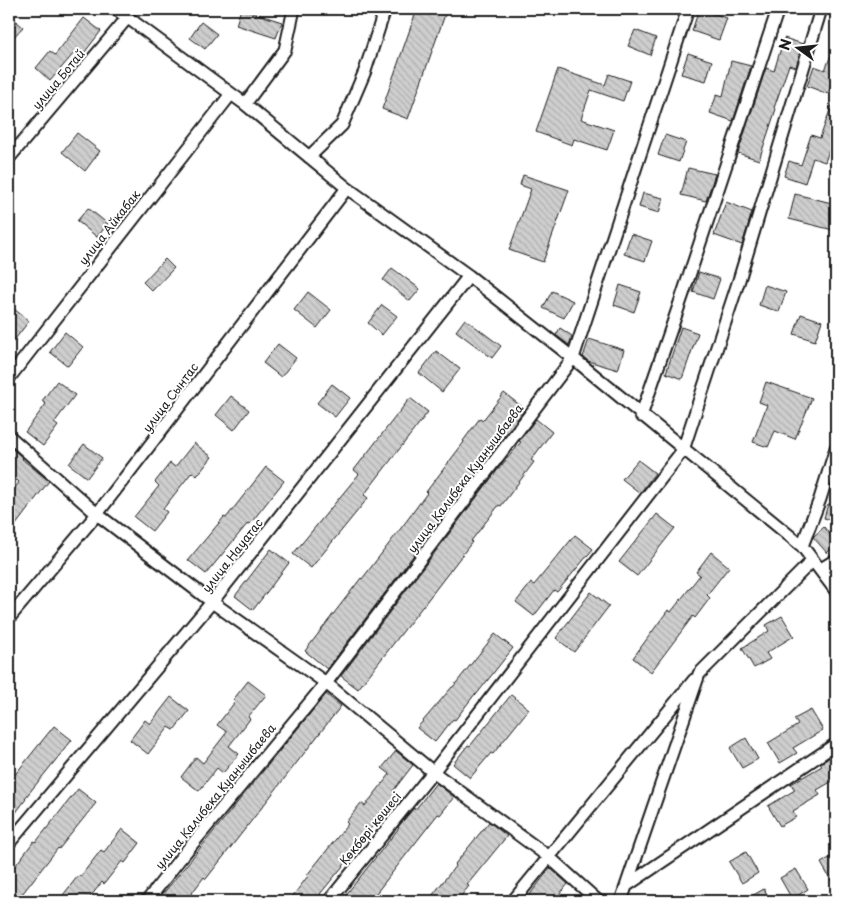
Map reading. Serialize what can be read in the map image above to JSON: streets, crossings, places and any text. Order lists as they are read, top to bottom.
{
  "streets": {
    "street": [
      "улица Ботай",
      "улица Айкабак",
      "улица Сынтас",
      "улица Калибека Куанышбаева",
      "улица Науатас",
      "Көкбөрі көшесі"
    ]
  },
  "north": "left"
}
